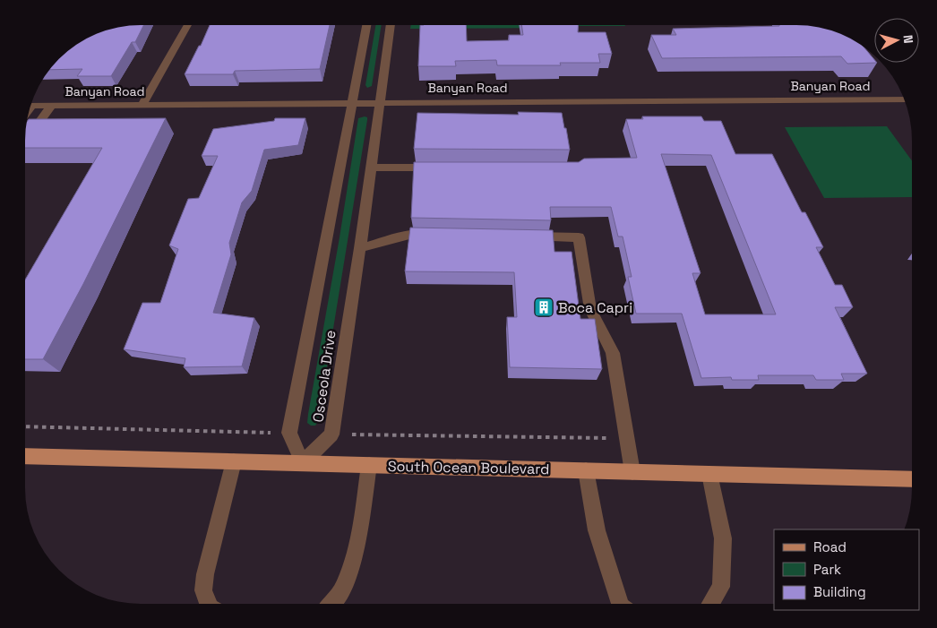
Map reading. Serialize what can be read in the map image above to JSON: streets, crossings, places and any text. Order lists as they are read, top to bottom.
{
  "streets": {
    "main road": ["South Ocean Boulevard"],
    "street": ["Banyan Road", "Osceola Drive"]
  },
  "crossings": [
    ["Banyan Road", "Osceola Drive"],
    ["Osceola Drive", "South Ocean Boulevard"]
  ],
  "places": {
    "building": ["Boca Capri"]
  },
  "legend": ["Road", "Park", "Building"],
  "north": "right"
}
